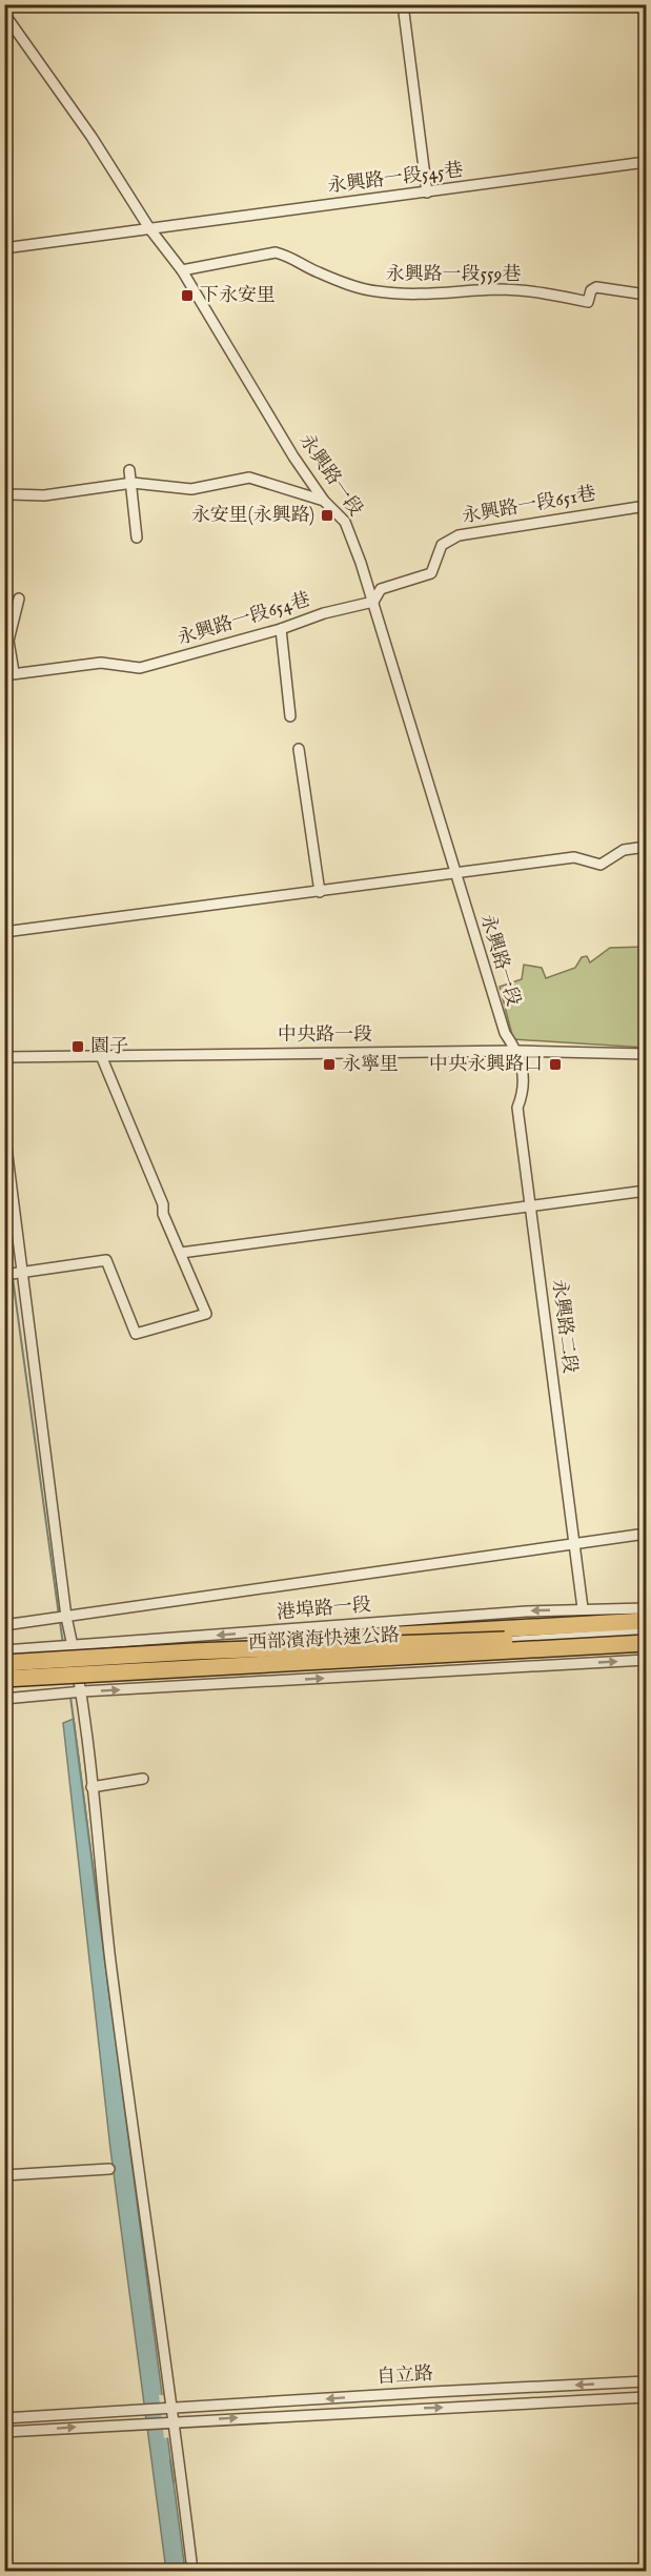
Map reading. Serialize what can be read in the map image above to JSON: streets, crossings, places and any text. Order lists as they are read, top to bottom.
{
  "streets": {
    "highway": ["西部濱海快速公路"],
    "street": [
      "永興路一段545巷",
      "永興路一段559巷",
      "永興路一段",
      "永興路一段651巷",
      "永興路一段654巷",
      "中央路一段",
      "永興路二段",
      "港埠路一段",
      "自立路"
    ]
  },
  "crossings": [
    ["永興路一段545巷", "永興路一段"],
    ["永興路一段559巷", "永興路一段"],
    ["永興路一段", "永興路一段651巷"],
    ["永興路一段", "永興路一段654巷"],
    ["永興路一段", "中央路一段"],
    ["永興路一段", "永興路二段"],
    ["永興路一段651巷", "永興路一段654巷"],
    ["中央路一段", "永興路二段"],
    ["永興路二段", "港埠路一段"]
  ],
  "places": {
    "transit": [
      "下永安里",
      "永安里(永興路)",
      "園子",
      "永寧里",
      "中央永興路口"
    ]
  }
}
